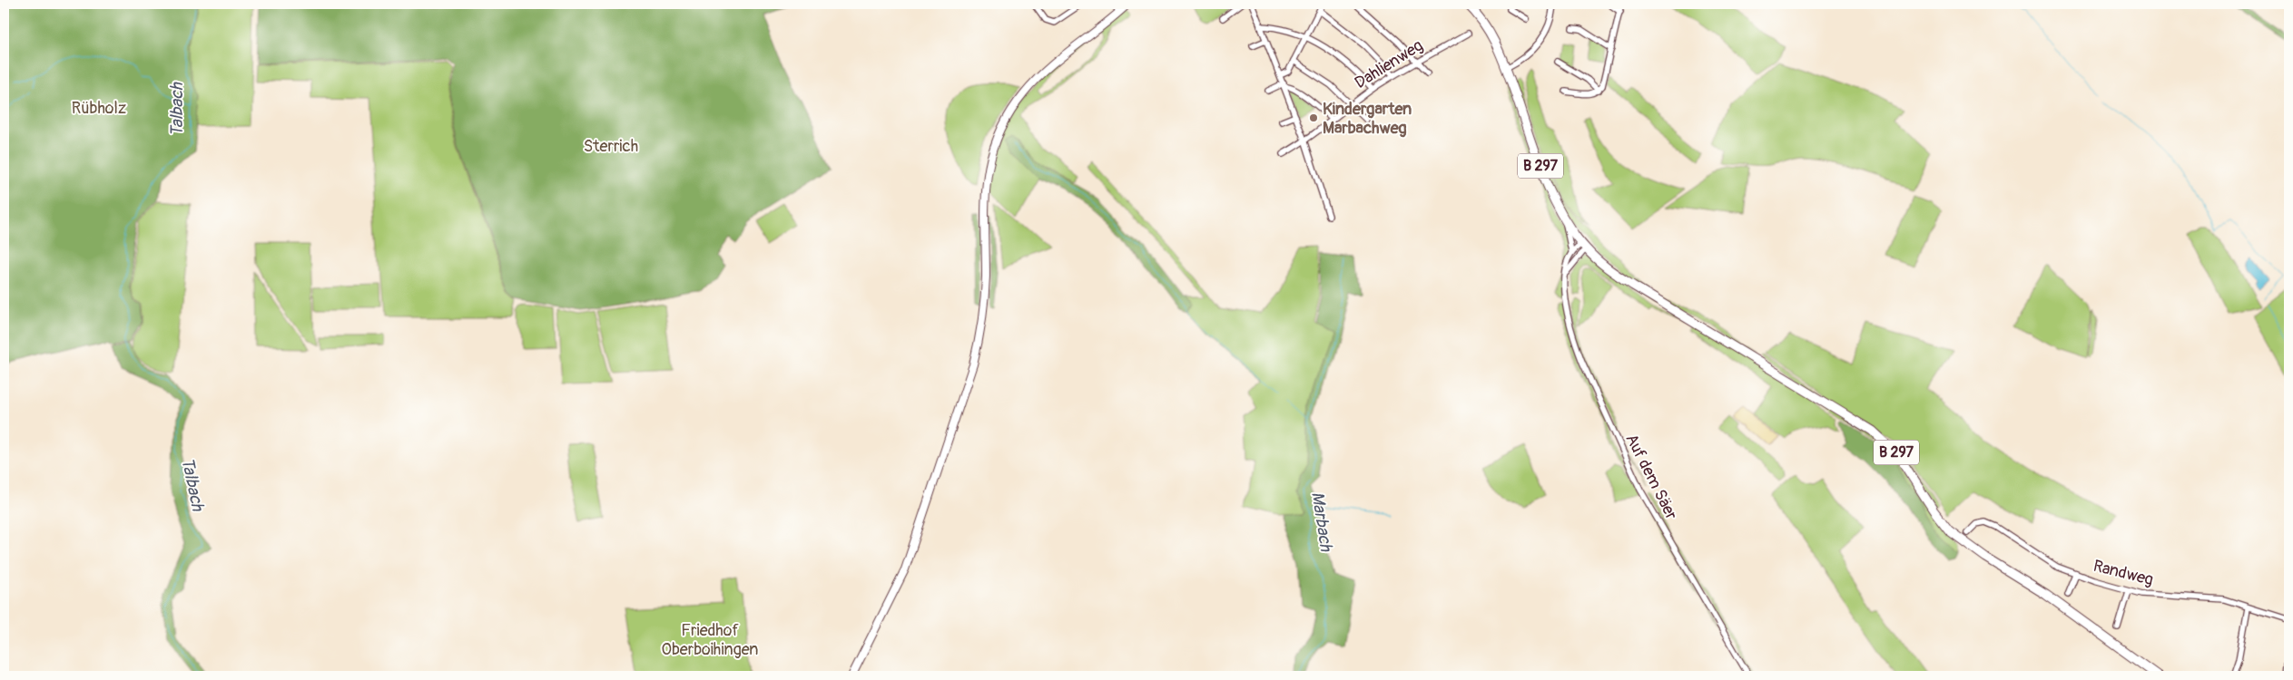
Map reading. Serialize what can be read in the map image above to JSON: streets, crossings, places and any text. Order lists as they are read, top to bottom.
{
  "streets": {
    "main road": ["B 297"],
    "street": ["Dahlienweg", "Auf dem Säer", "Randweg"]
  },
  "crossings": [
    ["B 297", "Auf dem Säer"]
  ],
  "water": ["Talbach", "Marbach"],
  "parks": ["Rübholz", "Sterrich", "Friedhof Oberboihingen"],
  "places": ["Kindergarten Marbachweg"]
}
